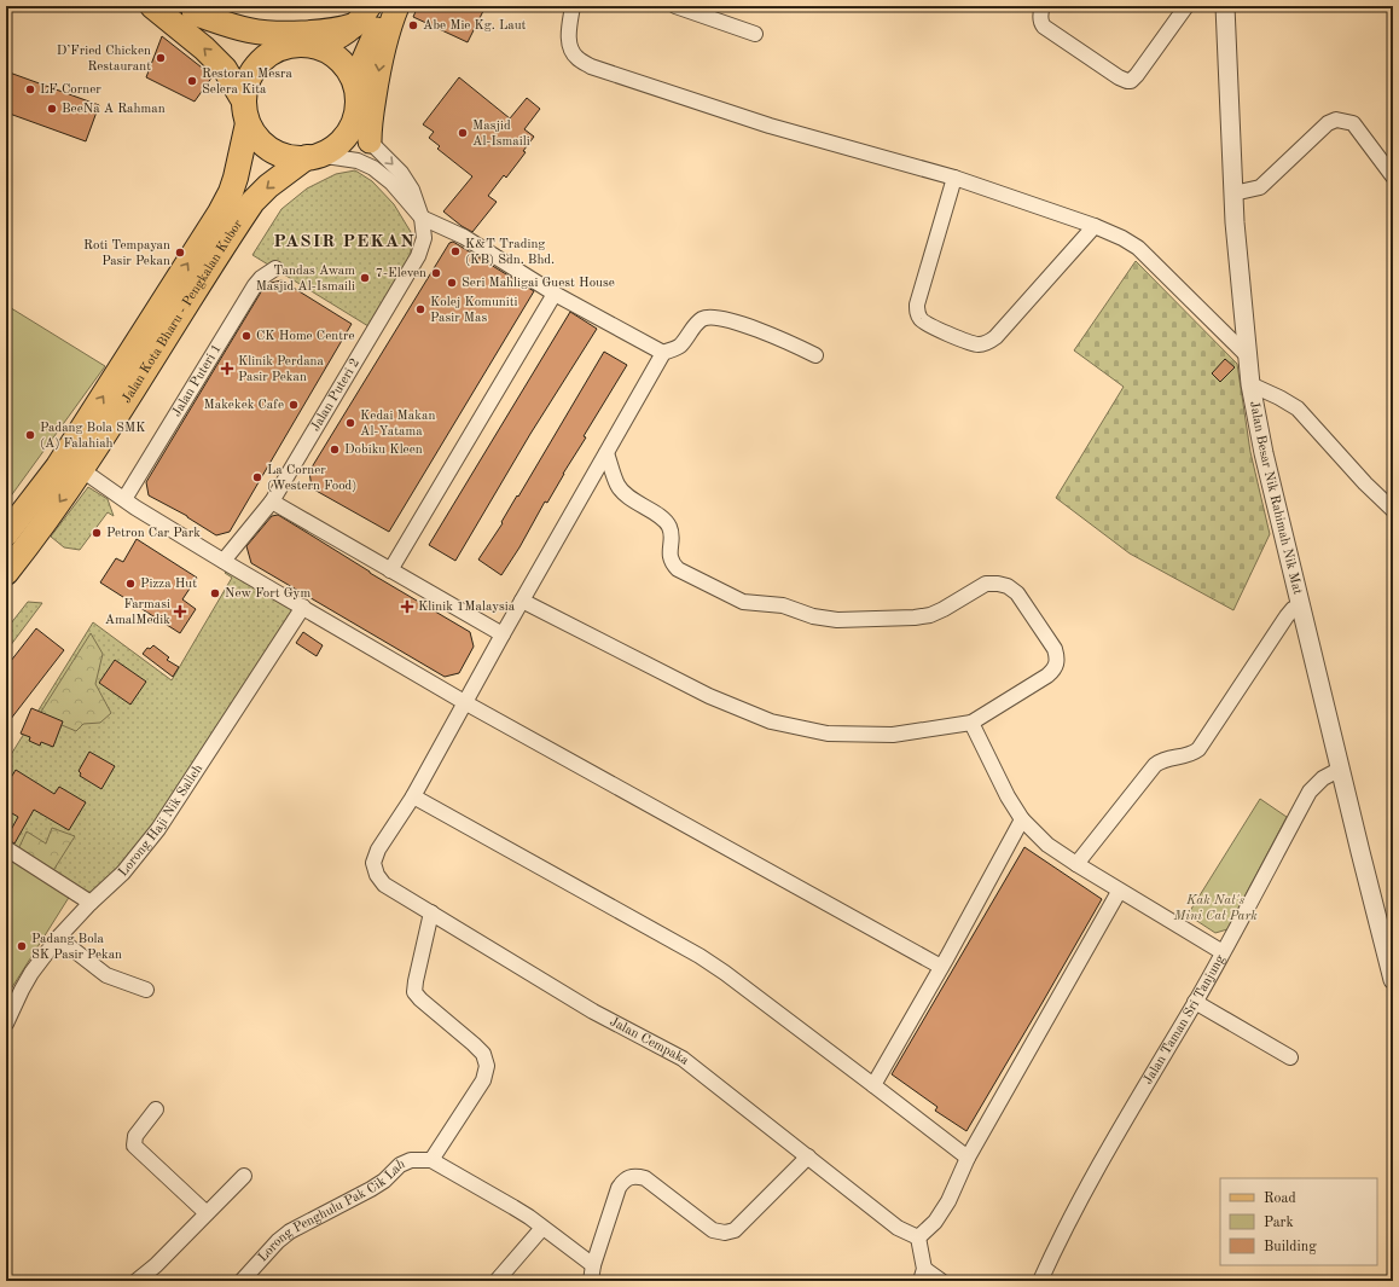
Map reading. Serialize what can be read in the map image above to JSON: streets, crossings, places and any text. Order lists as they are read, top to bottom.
{
  "streets": {
    "highway": ["Jalan Kota Bharu - Pengkalan Kubor"],
    "street": [
      "Jalan Puteri 1",
      "Jalan Puteri 2",
      "Jalan Besar Nik Rahimah Nik Mat",
      "Lorong Haji Nik Salleh",
      "Jalan Taman Sri Tanjung",
      "Jalan Cempaka",
      "Lorong Penghulu Pak Cik Lah"
    ]
  },
  "crossings": [
    ["Jalan Besar Nik Rahimah Nik Mat", "Jalan Taman Sri Tanjung"]
  ],
  "districts": ["PASIR PEKAN"],
  "parks": ["Kak Nat's Mini Cat Park"],
  "places": {
    "other": [
      "Abe Mie Kg. Laut",
      "D’Fried Chicken Restaurant",
      "Restoran Mesra Selera Kita",
      "LF Corner",
      "BeeNa A Rahman",
      "Masjid Al-Ismaili",
      "K&T Trading (KB) Sdn. Bhd.",
      "Roti Tempayan Pasir Pekan",
      "7-Eleven",
      "Tandas Awam Masjid Al-Ismaili",
      "Seri Mahligai Guest House",
      "Kolej Komuniti Pasir Mas",
      "CK Home Centre",
      "Makekek Cafe",
      "Kedai Makan Al-Yatama",
      "Padang Bola SMK (A) Falahiah",
      "Dobiku Kleen",
      "La Corner (Western Food)",
      "Petron Car Park",
      "Pizza Hut",
      "New Fort Gym",
      "Padang Bola SK Pasir Pekan"
    ],
    "health": ["Klinik Perdana Pasir Pekan", "Klinik 1Malaysia", "Farmasi AmalMedik"]
  },
  "legend": ["Road", "Park", "Building"]
}
